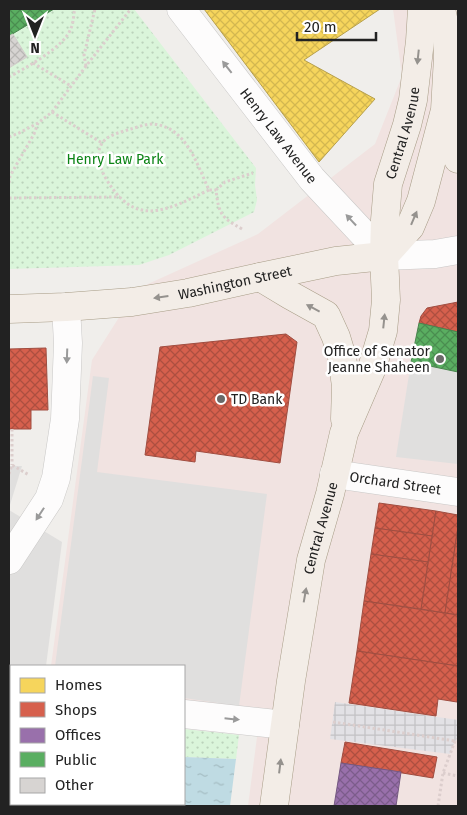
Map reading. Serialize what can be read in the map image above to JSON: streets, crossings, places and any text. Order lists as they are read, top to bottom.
{
  "streets": {
    "main road": ["Central Avenue", "Washington Street"],
    "street": ["Henry Law Avenue", "Orchard Street"]
  },
  "crossings": [
    ["Central Avenue", "Henry Law Avenue"],
    ["Central Avenue", "Washington Street"],
    ["Central Avenue", "Orchard Street"],
    ["Henry Law Avenue", "Washington Street"]
  ],
  "one_way": ["Henry Law Avenue", "Washington Street"],
  "parks": ["Henry Law Park"],
  "places": ["Office of Senator Jeanne Shaheen", "TD Bank"],
  "legend": [
    "Homes",
    "Shops",
    "Offices",
    "Public",
    "Other"
  ],
  "scale_bar": "20 m",
  "north": "bottom"
}
